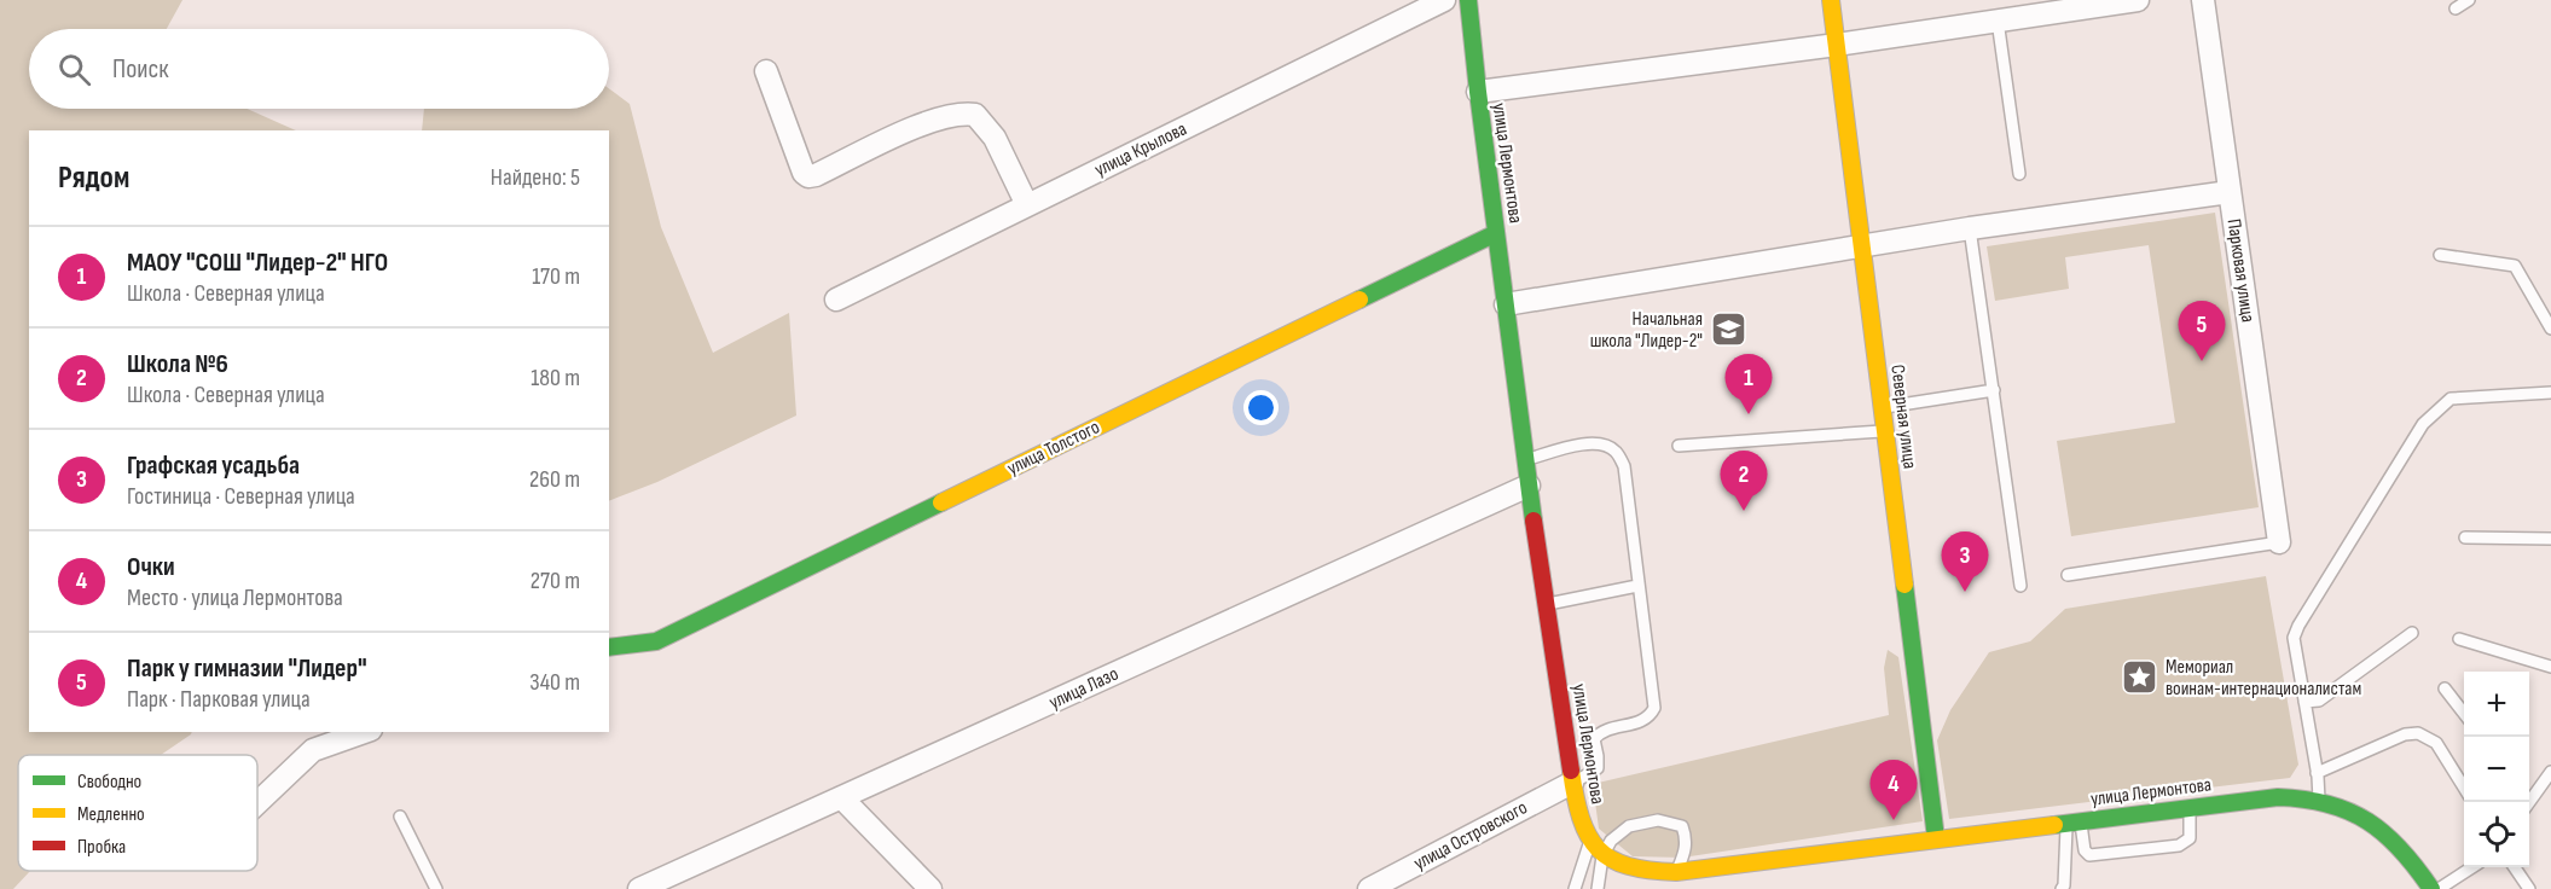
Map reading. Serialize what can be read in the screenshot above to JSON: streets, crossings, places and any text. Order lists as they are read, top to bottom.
{
  "streets": {
    "street": [
      "улица Крылова",
      "улица Лермонтова",
      "Парковая улица",
      "Северная улица",
      "улица Толстого",
      "улица Лазо",
      "улица Островского"
    ]
  },
  "crossings": [
    ["улица Лермонтова", "Северная улица"],
    ["улица Лермонтова", "улица Толстого"],
    ["улица Лермонтова", "улица Лазо"],
    ["улица Лермонтова", "улица Островского"]
  ],
  "places": {
    "school or university": ["Начальная школа \"Лидер-2\""],
    "place": ["Мемориал воинам-интернационалистам"]
  },
  "legend": ["Свободно", "Медленно", "Пробка"],
  "page": {
    "search": "Поиск",
    "heading": ["Рядом", "Найдено: 5"],
    "list": [
      {
        "mark": "1",
        "name": "МАОУ \"СОШ \"Лидер-2\" НГО",
        "note": "Школа · Северная улица",
        "value": "170 m"
      },
      {
        "mark": "2",
        "name": "Школа №6",
        "note": "Школа · Северная улица",
        "value": "180 m"
      },
      {
        "mark": "3",
        "name": "Графская усадьба",
        "note": "Гостиница · Северная улица",
        "value": "260 m"
      },
      {
        "mark": "4",
        "name": "Очки",
        "note": "Место · улица Лермонтова",
        "value": "270 m"
      },
      {
        "mark": "5",
        "name": "Парк у гимназии \"Лидер\"",
        "note": "Парк · Парковая улица",
        "value": "340 m"
      }
    ],
    "pins": [
      "5",
      "1",
      "2",
      "3",
      "4"
    ],
    "map_buttons": ["+", "−"]
  }
}
